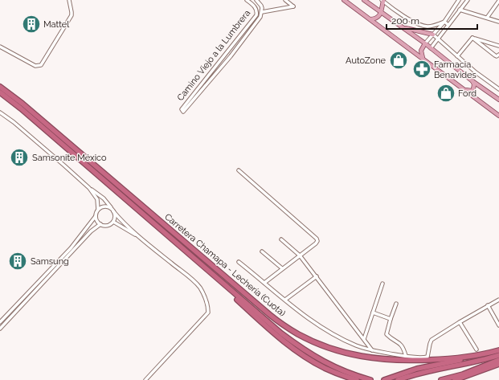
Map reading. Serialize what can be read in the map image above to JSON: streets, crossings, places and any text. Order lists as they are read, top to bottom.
{
  "streets": {
    "highway": ["Carretera Chamapa - Lechería (Cuota)"],
    "street": ["Camino Viejo a la Lumbrera"]
  },
  "places": {
    "building": ["Mattel", "Samsonite México", "Samsung"],
    "shop": ["AutoZone", "Ford"],
    "pharmacy": ["Farmacia Benavides"]
  },
  "scale_bar": "200 m"
}
